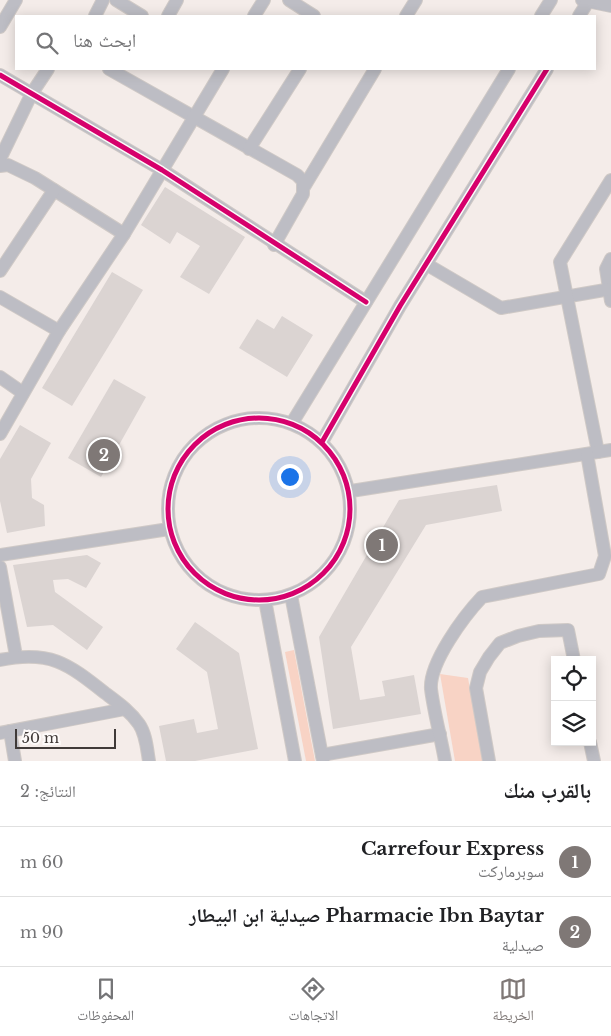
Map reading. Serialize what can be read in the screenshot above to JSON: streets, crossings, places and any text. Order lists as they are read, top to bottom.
{
  "scale_bar": "50 m",
  "page": {
    "search": "ابحث هنا",
    "pins": ["2", "1"],
    "scale": "50 m",
    "heading": ["بالقرب منك", "النتائج: 2"],
    "list": [
      {
        "mark": "1",
        "name": "Carrefour Express",
        "note": "سوبرماركت",
        "value": "60 m"
      },
      {
        "mark": "2",
        "name": "Pharmacie Ibn Baytar صيدلية ابن البيطار",
        "note": "صيدلية",
        "value": "90 m"
      }
    ],
    "nav": ["الخريطة", "الاتجاهات", "المحفوظات"]
  }
}
